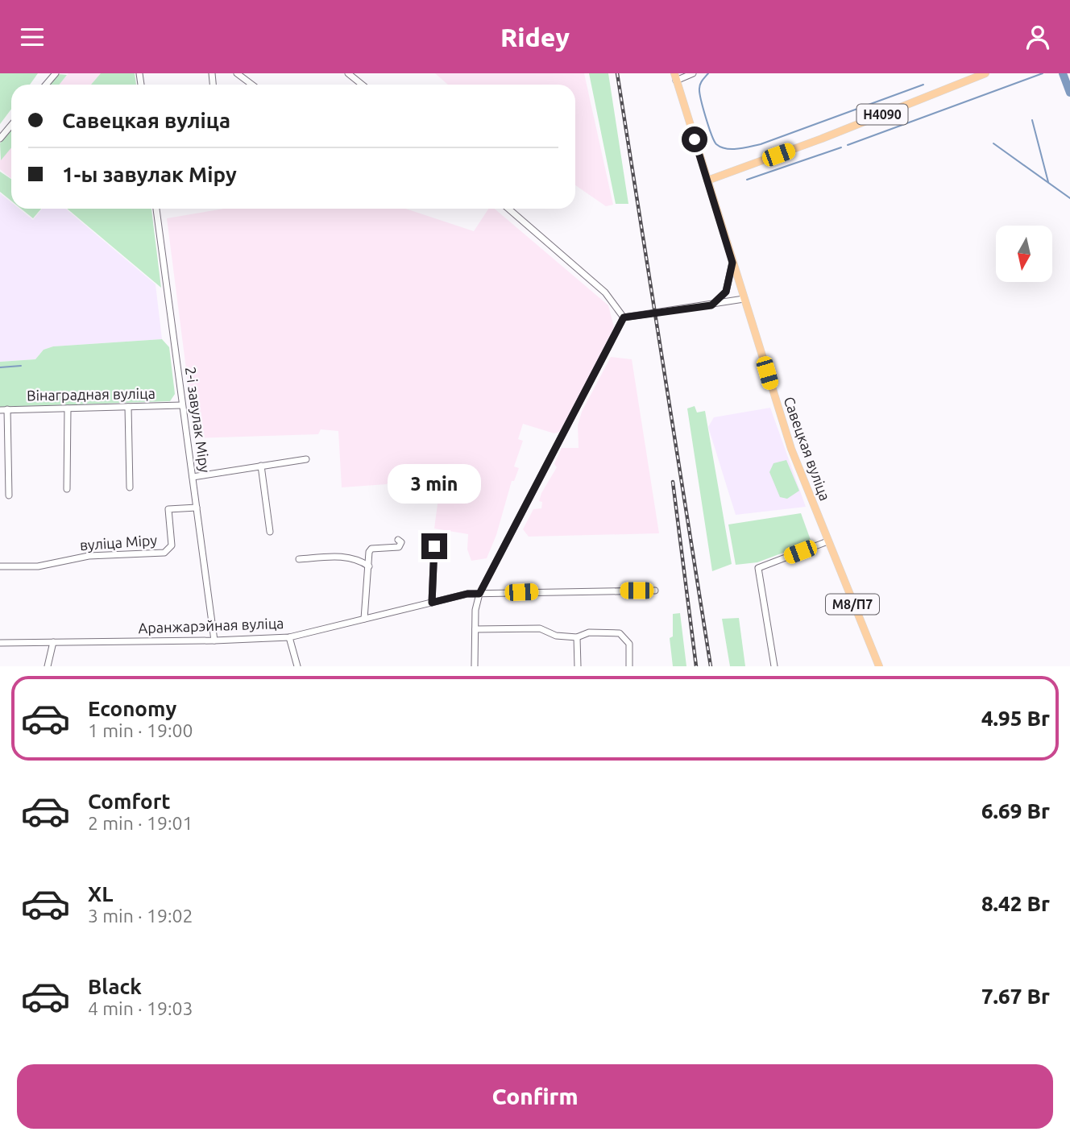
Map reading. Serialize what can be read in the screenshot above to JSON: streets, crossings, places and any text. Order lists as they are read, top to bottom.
{
  "streets": {
    "main road": ["Н4090", "Савецкая вуліца", "М8/П7"],
    "street": [
      "Вінаградная вуліца",
      "2-і завулак Міру",
      "вуліца Міру",
      "Аранжарэйная вуліца"
    ]
  },
  "crossings": [
    ["Н4090", "Савецкая вуліца"],
    ["Вінаградная вуліца", "2-і завулак Міру"],
    ["2-і завулак Міру", "вуліца Міру"],
    ["2-і завулак Міру", "Аранжарэйная вуліца"]
  ],
  "north": "bottom",
  "page": {
    "header": "Ridey",
    "banner": ["Савецкая вуліца", "1-ы завулак Міру"],
    "bubble": "3 min",
    "list": [
      {
        "name": "Economy",
        "note": "1 min · 19:00",
        "value": "4.95 Br"
      },
      {
        "name": "Comfort",
        "note": "2 min · 19:01",
        "value": "6.69 Br"
      },
      {
        "name": "XL",
        "note": "3 min · 19:02",
        "value": "8.42 Br"
      },
      {
        "name": "Black",
        "note": "4 min · 19:03",
        "value": "7.67 Br"
      }
    ],
    "buttons": "Confirm"
  }
}
